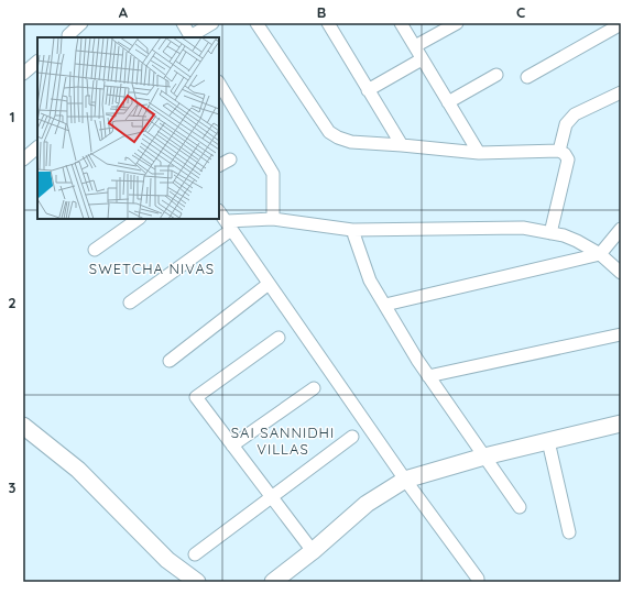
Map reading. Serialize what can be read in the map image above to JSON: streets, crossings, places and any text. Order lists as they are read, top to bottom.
{
  "districts": ["SWETCHA NIVAS", "SAI SANNIDHI VILLAS"],
  "grid": {
    "columns": ["A", "B", "C"],
    "rows": ["1", "2", "3"]
  }
}
